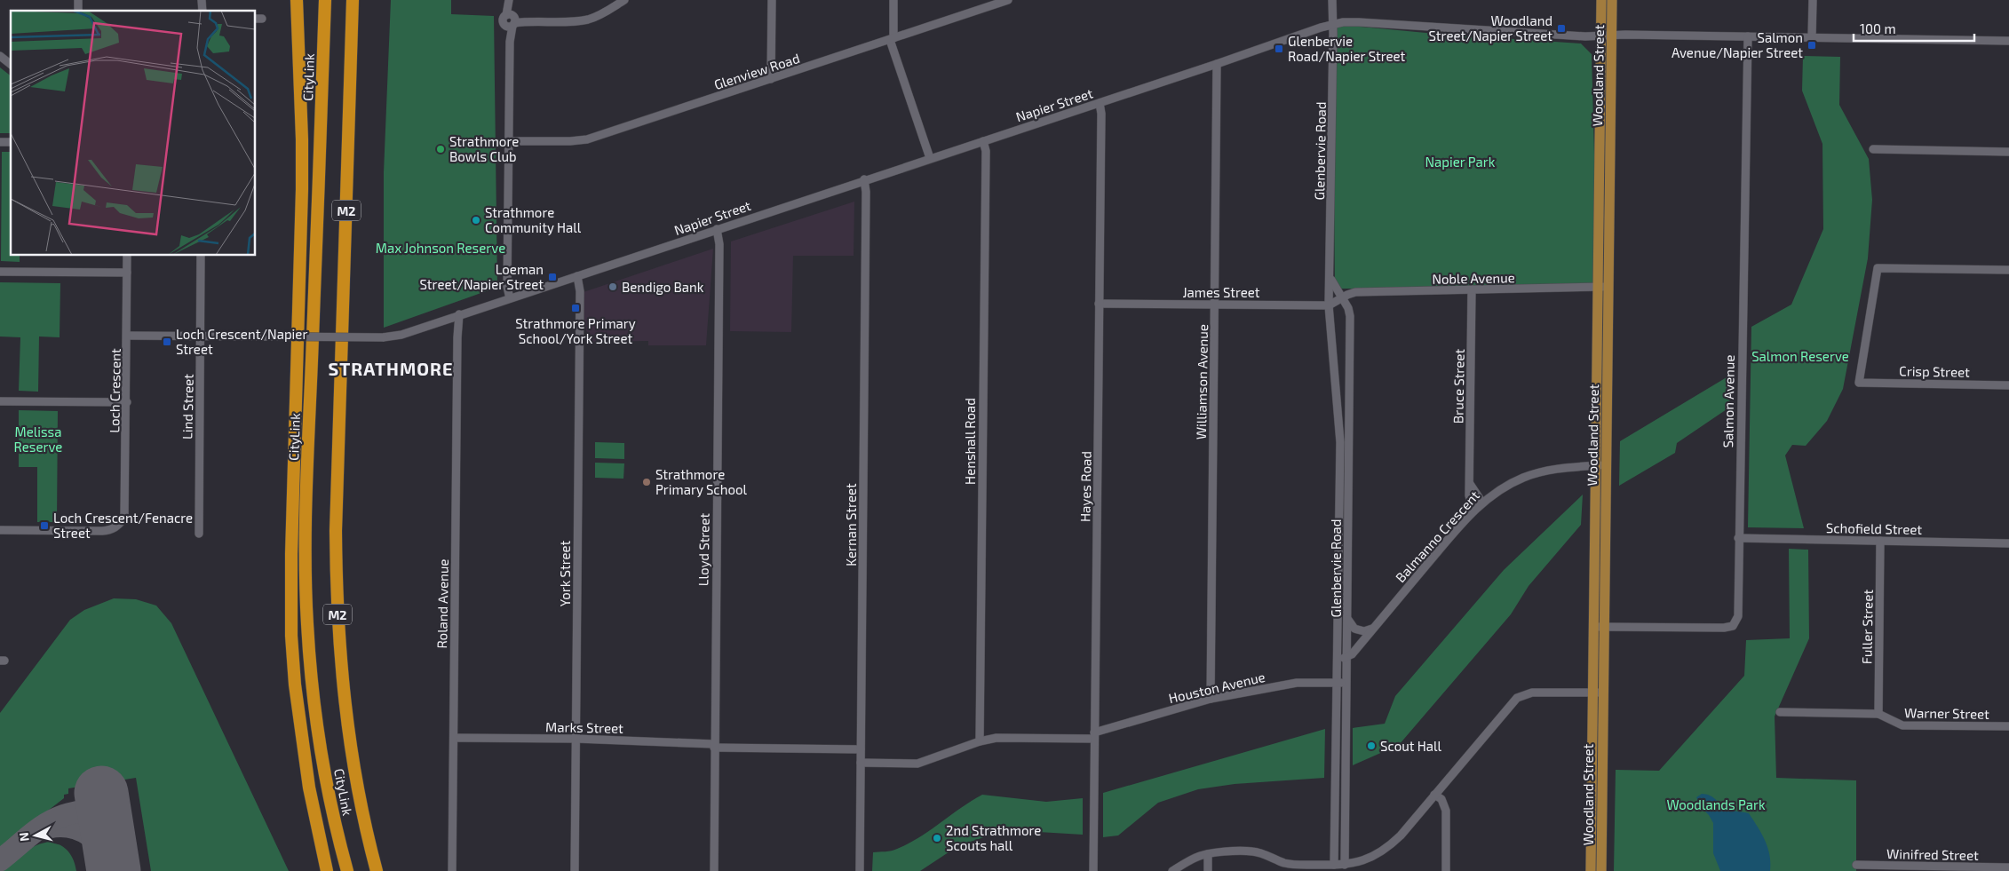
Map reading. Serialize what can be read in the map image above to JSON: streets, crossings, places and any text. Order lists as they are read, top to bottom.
{
  "streets": {
    "highway": ["CityLink", "M2"],
    "main road": ["Woodland Street"],
    "street": [
      "Glenview Road",
      "Napier Street",
      "Glenbervie Road",
      "Noble Avenue",
      "James Street",
      "Crisp Street",
      "Williamson Avenue",
      "Bruce Street",
      "Loch Crescent",
      "Salmon Avenue",
      "Lind Street",
      "Henshall Road",
      "Hayes Road",
      "Kernan Street",
      "Schofield Street",
      "Balmanno Crescent",
      "Lloyd Street",
      "York Street",
      "Roland Avenue",
      "Fuller Street",
      "Houston Avenue",
      "Warner Street",
      "Marks Street",
      "Winifred Street"
    ]
  },
  "crossings": [
    ["Woodland Street", "Napier Street"],
    ["Woodland Street", "Noble Avenue"],
    ["Woodland Street", "Salmon Avenue"],
    ["Woodland Street", "Balmanno Crescent"],
    ["Napier Street", "Glenbervie Road"],
    ["Napier Street", "Williamson Avenue"],
    ["Napier Street", "Loch Crescent"],
    ["Napier Street", "Salmon Avenue"],
    ["Napier Street", "Lind Street"],
    ["Napier Street", "Henshall Road"],
    ["Napier Street", "Hayes Road"],
    ["Napier Street", "Kernan Street"],
    ["Napier Street", "Lloyd Street"],
    ["Napier Street", "York Street"],
    ["Napier Street", "Roland Avenue"],
    ["Glenbervie Road", "Noble Avenue"],
    ["Glenbervie Road", "James Street"],
    ["Glenbervie Road", "Balmanno Crescent"],
    ["Glenbervie Road", "Houston Avenue"],
    ["Noble Avenue", "Bruce Street"],
    ["James Street", "Williamson Avenue"],
    ["James Street", "Hayes Road"],
    ["Williamson Avenue", "Houston Avenue"],
    ["Bruce Street", "Balmanno Crescent"],
    ["Salmon Avenue", "Schofield Street"],
    ["Henshall Road", "Houston Avenue"],
    ["Hayes Road", "Houston Avenue"],
    ["Kernan Street", "Houston Avenue"],
    ["Kernan Street", "Marks Street"],
    ["Schofield Street", "Fuller Street"],
    ["Lloyd Street", "Marks Street"],
    ["York Street", "Marks Street"],
    ["Roland Avenue", "Marks Street"],
    ["Fuller Street", "Warner Street"]
  ],
  "districts": ["STRATHMORE"],
  "parks": [
    "Napier Park",
    "Max Johnson Reserve",
    "Salmon Reserve",
    "Melissa Reserve",
    "Woodlands Park"
  ],
  "places": {
    "transit": [
      "Woodland Street/Napier Street",
      "Salmon Avenue/Napier Street",
      "Glenbervie Road/Napier Street",
      "Loeman Street/Napier Street",
      "Strathmore Primary School/York Street",
      "Loch Crescent/Napier Street",
      "Loch Crescent/Fenacre Street"
    ],
    "other": [
      "Strathmore Bowls Club",
      "Strathmore Community Hall",
      "Bendigo Bank",
      "Strathmore Primary School",
      "Scout Hall",
      "2nd Strathmore Scouts hall"
    ]
  },
  "scale_bar": "100 m",
  "north": "left"
}
